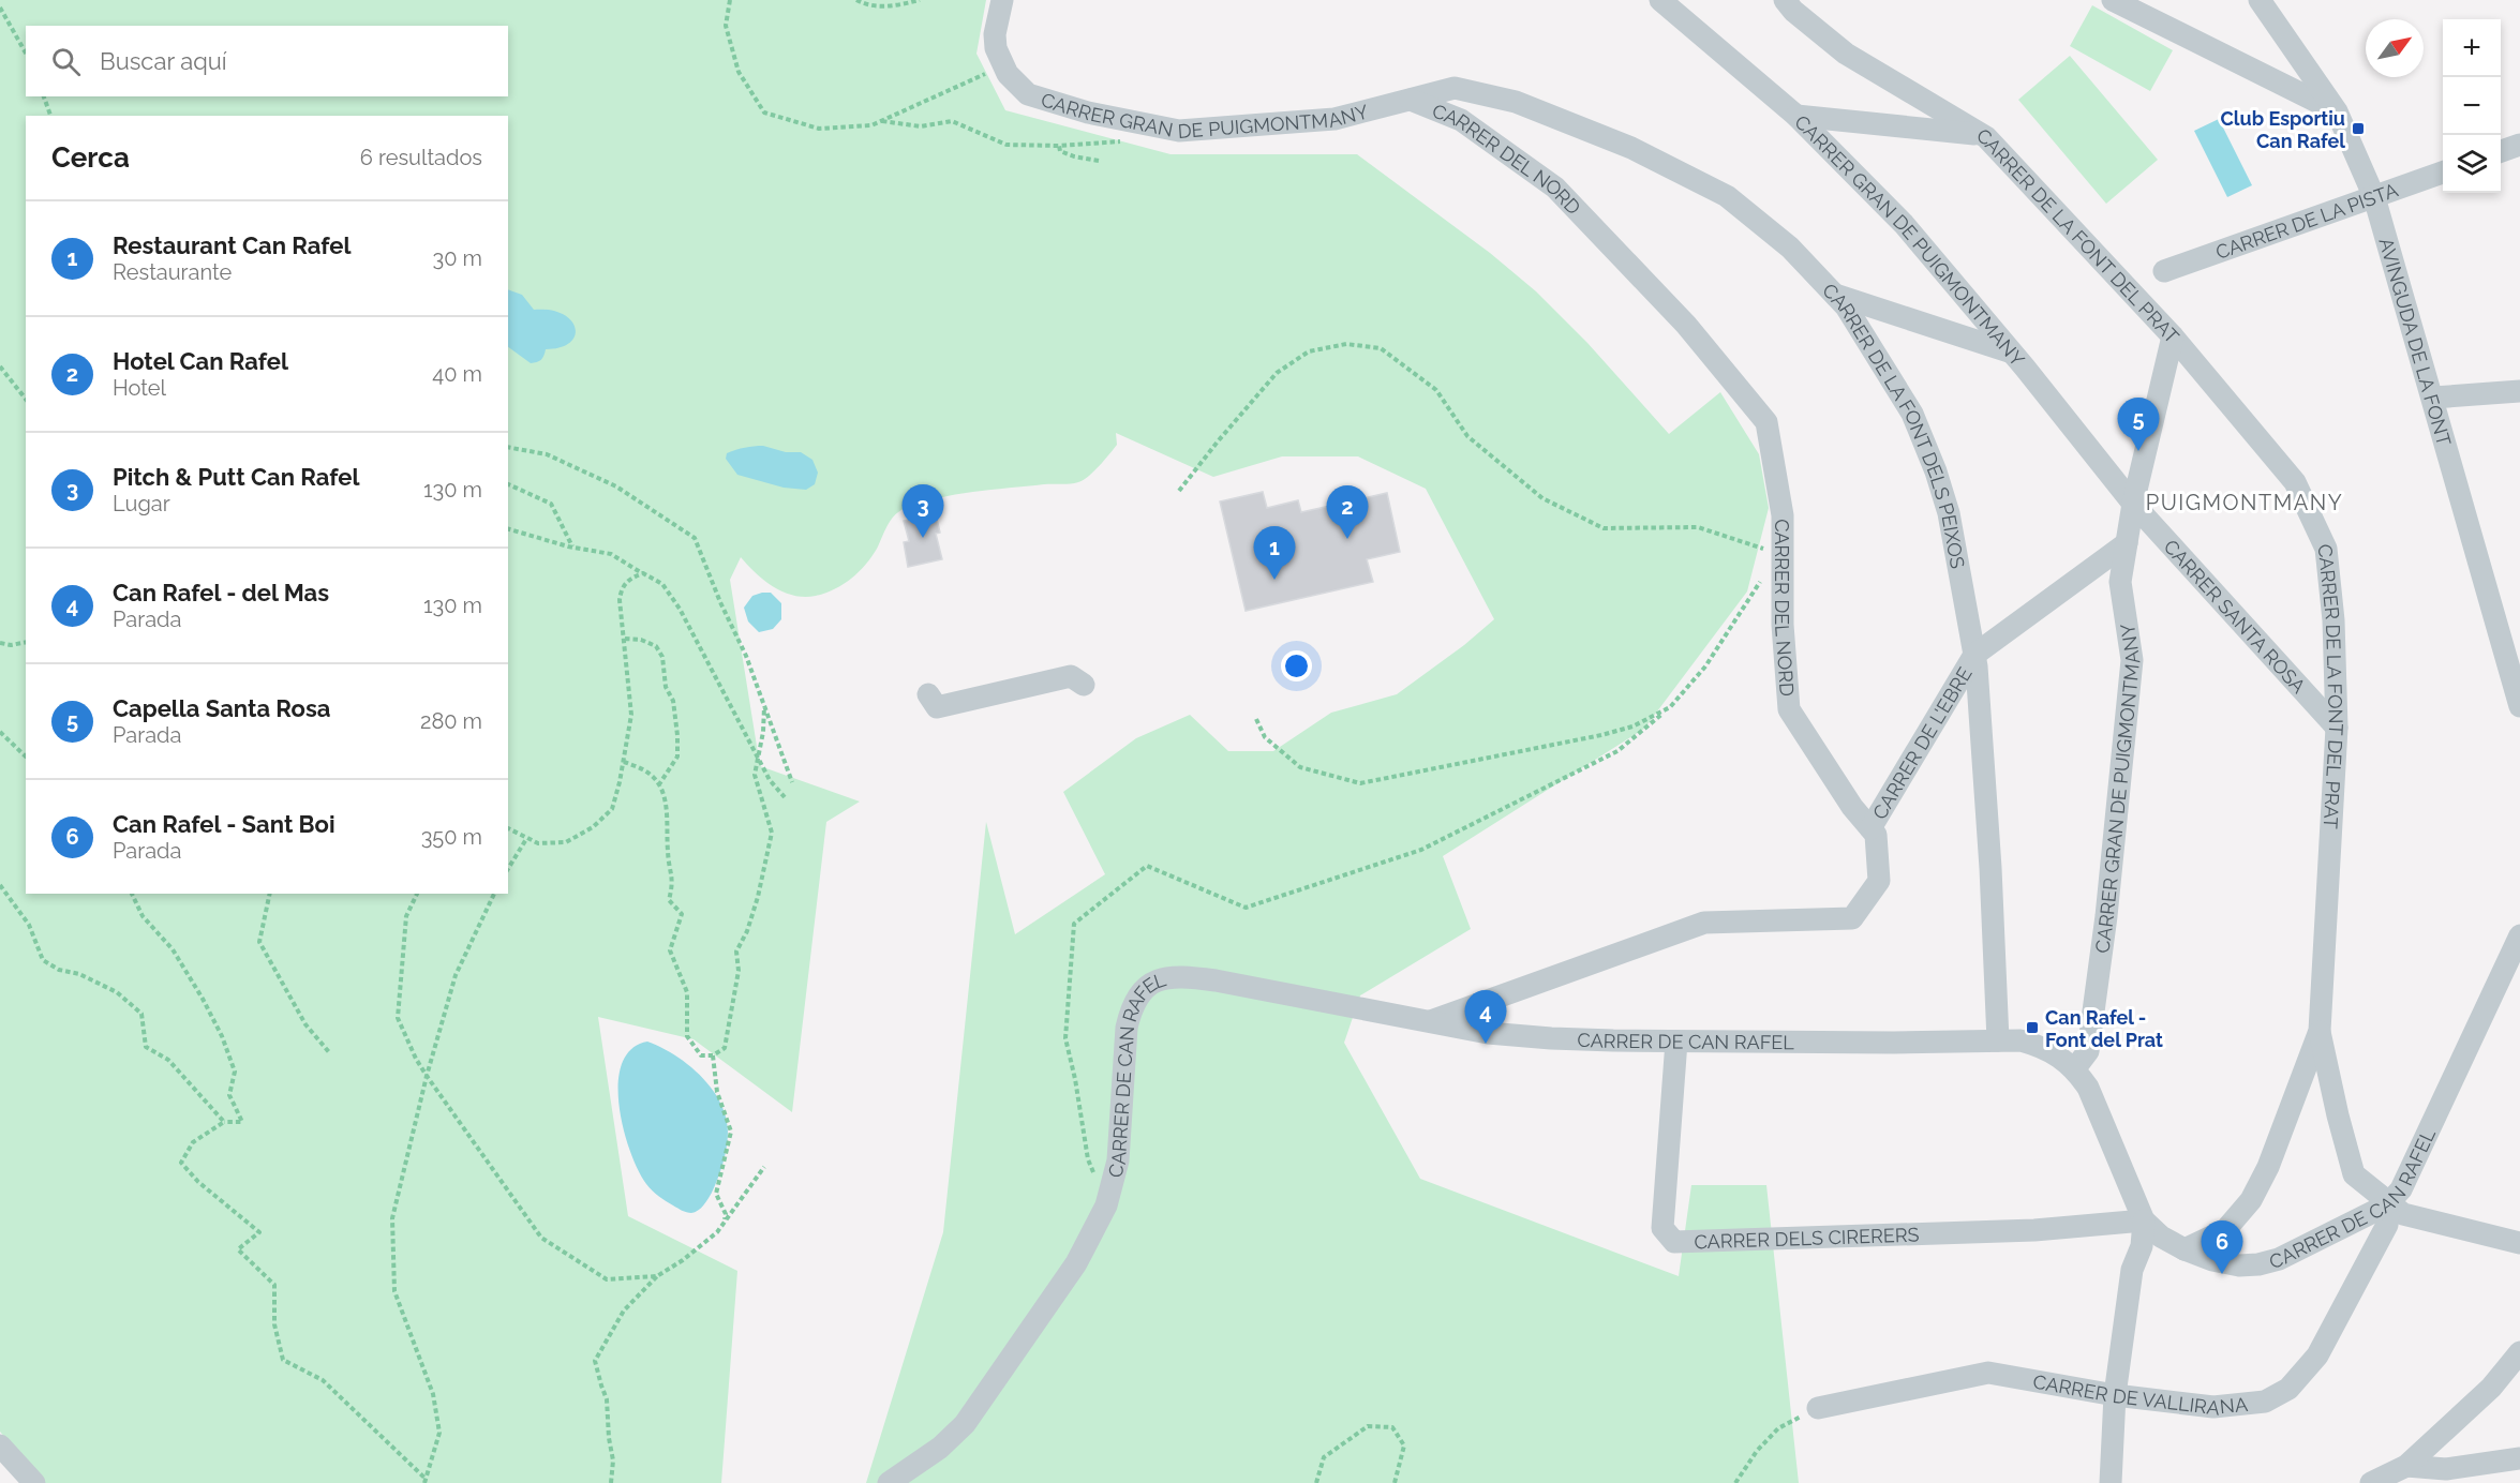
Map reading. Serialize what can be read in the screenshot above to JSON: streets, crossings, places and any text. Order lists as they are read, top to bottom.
{
  "streets": {
    "street": [
      "CARRER GRAN DE PUIGMONTMANY",
      "CARRER DEL NORD",
      "CARRER DE LA PISTA",
      "CARRER DE LA FONT DEL PRAT",
      "AVINGUDA DE LA FONT",
      "CARRER DE LA FONT DELS PEIXOS",
      "CARRER SANTA ROSA",
      "CARRER DE L'EBRE",
      "CARRER DE CAN RAFEL",
      "CARRER DELS CIRERERS",
      "CARRER DE VALLIRANA"
    ]
  },
  "crossings": [
    ["CARRER GRAN DE PUIGMONTMANY", "CARRER DEL NORD"],
    ["CARRER GRAN DE PUIGMONTMANY", "CARRER DE LA FONT DEL PRAT"],
    ["CARRER GRAN DE PUIGMONTMANY", "CARRER DE LA FONT DELS PEIXOS"],
    ["CARRER GRAN DE PUIGMONTMANY", "CARRER SANTA ROSA"],
    ["CARRER GRAN DE PUIGMONTMANY", "CARRER DE L'EBRE"],
    ["CARRER GRAN DE PUIGMONTMANY", "CARRER DE CAN RAFEL"],
    ["CARRER DEL NORD", "CARRER DE LA FONT DELS PEIXOS"],
    ["CARRER DEL NORD", "CARRER DE L'EBRE"],
    ["CARRER DEL NORD", "CARRER DE CAN RAFEL"],
    ["CARRER DE LA PISTA", "AVINGUDA DE LA FONT"],
    ["CARRER DE LA FONT DEL PRAT", "CARRER SANTA ROSA"],
    ["CARRER DE LA FONT DEL PRAT", "CARRER DE CAN RAFEL"],
    ["CARRER DE LA FONT DELS PEIXOS", "CARRER DE L'EBRE"],
    ["CARRER DE LA FONT DELS PEIXOS", "CARRER DE CAN RAFEL"],
    ["CARRER DE CAN RAFEL", "CARRER DELS CIRERERS"],
    ["CARRER DE CAN RAFEL", "CARRER DE VALLIRANA"]
  ],
  "districts": ["PUIGMONTMANY"],
  "places": {
    "transit": ["Club Esportiu Can Rafel", "Can Rafel - Font del Prat"]
  },
  "north": "top right",
  "page": {
    "map_buttons": ["+", "−"],
    "search": "Buscar aquí",
    "heading": ["Cerca", "6 resultados"],
    "list": [
      {
        "mark": "1",
        "name": "Restaurant Can Rafel",
        "note": "Restaurante",
        "value": "30 m"
      },
      {
        "mark": "2",
        "name": "Hotel Can Rafel",
        "note": "Hotel",
        "value": "40 m"
      },
      {
        "mark": "3",
        "name": "Pitch & Putt Can Rafel",
        "note": "Lugar",
        "value": "130 m"
      },
      {
        "mark": "4",
        "name": "Can Rafel - del Mas",
        "note": "Parada",
        "value": "130 m"
      },
      {
        "mark": "5",
        "name": "Capella Santa Rosa",
        "note": "Parada",
        "value": "280 m"
      },
      {
        "mark": "6",
        "name": "Can Rafel - Sant Boi",
        "note": "Parada",
        "value": "350 m"
      }
    ],
    "pins": [
      "5",
      "3",
      "2",
      "1",
      "4",
      "6"
    ]
  }
}
